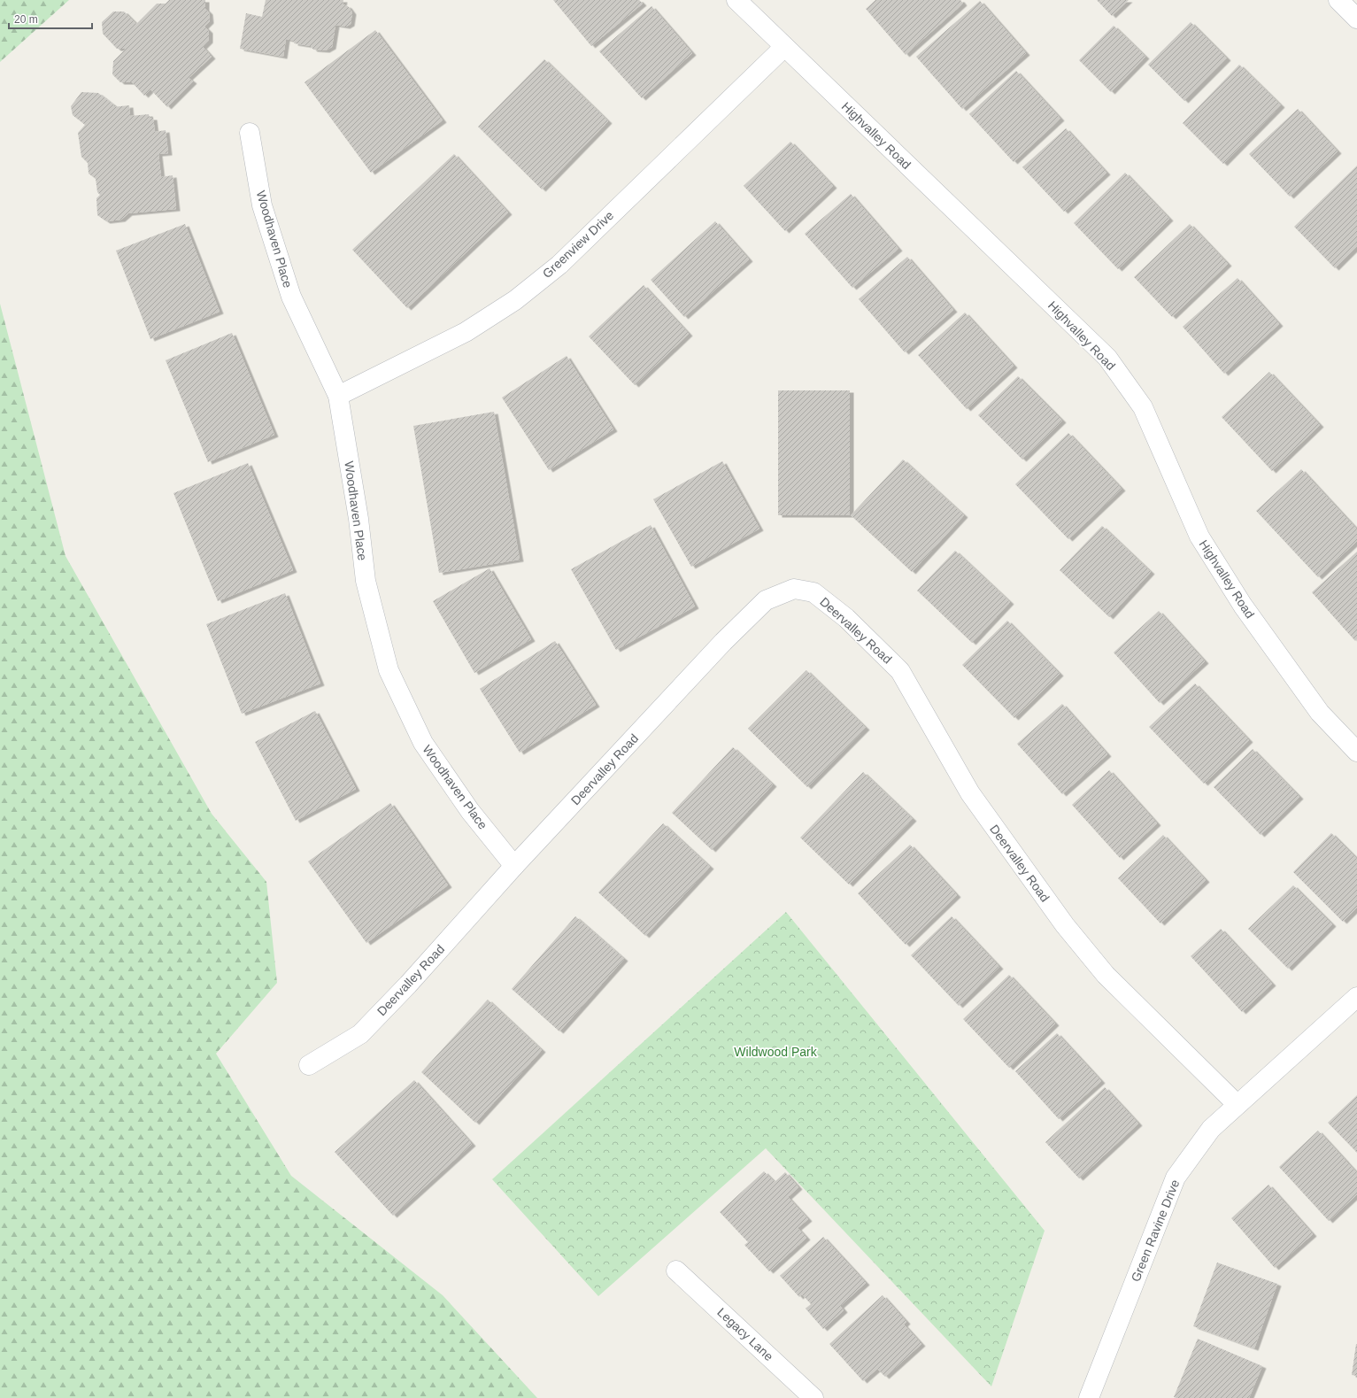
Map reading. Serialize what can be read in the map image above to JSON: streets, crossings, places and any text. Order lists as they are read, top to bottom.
{
  "streets": {
    "street": [
      "Highvalley Road",
      "Woodhaven Place",
      "Greenview Drive",
      "Deervalley Road",
      "Green Ravine Drive",
      "Legacy Lane"
    ]
  },
  "crossings": [
    ["Highvalley Road", "Greenview Drive"],
    ["Woodhaven Place", "Greenview Drive"],
    ["Woodhaven Place", "Deervalley Road"],
    ["Deervalley Road", "Green Ravine Drive"]
  ],
  "parks": ["Wildwood Park"],
  "scale_bar": "20 m"
}
